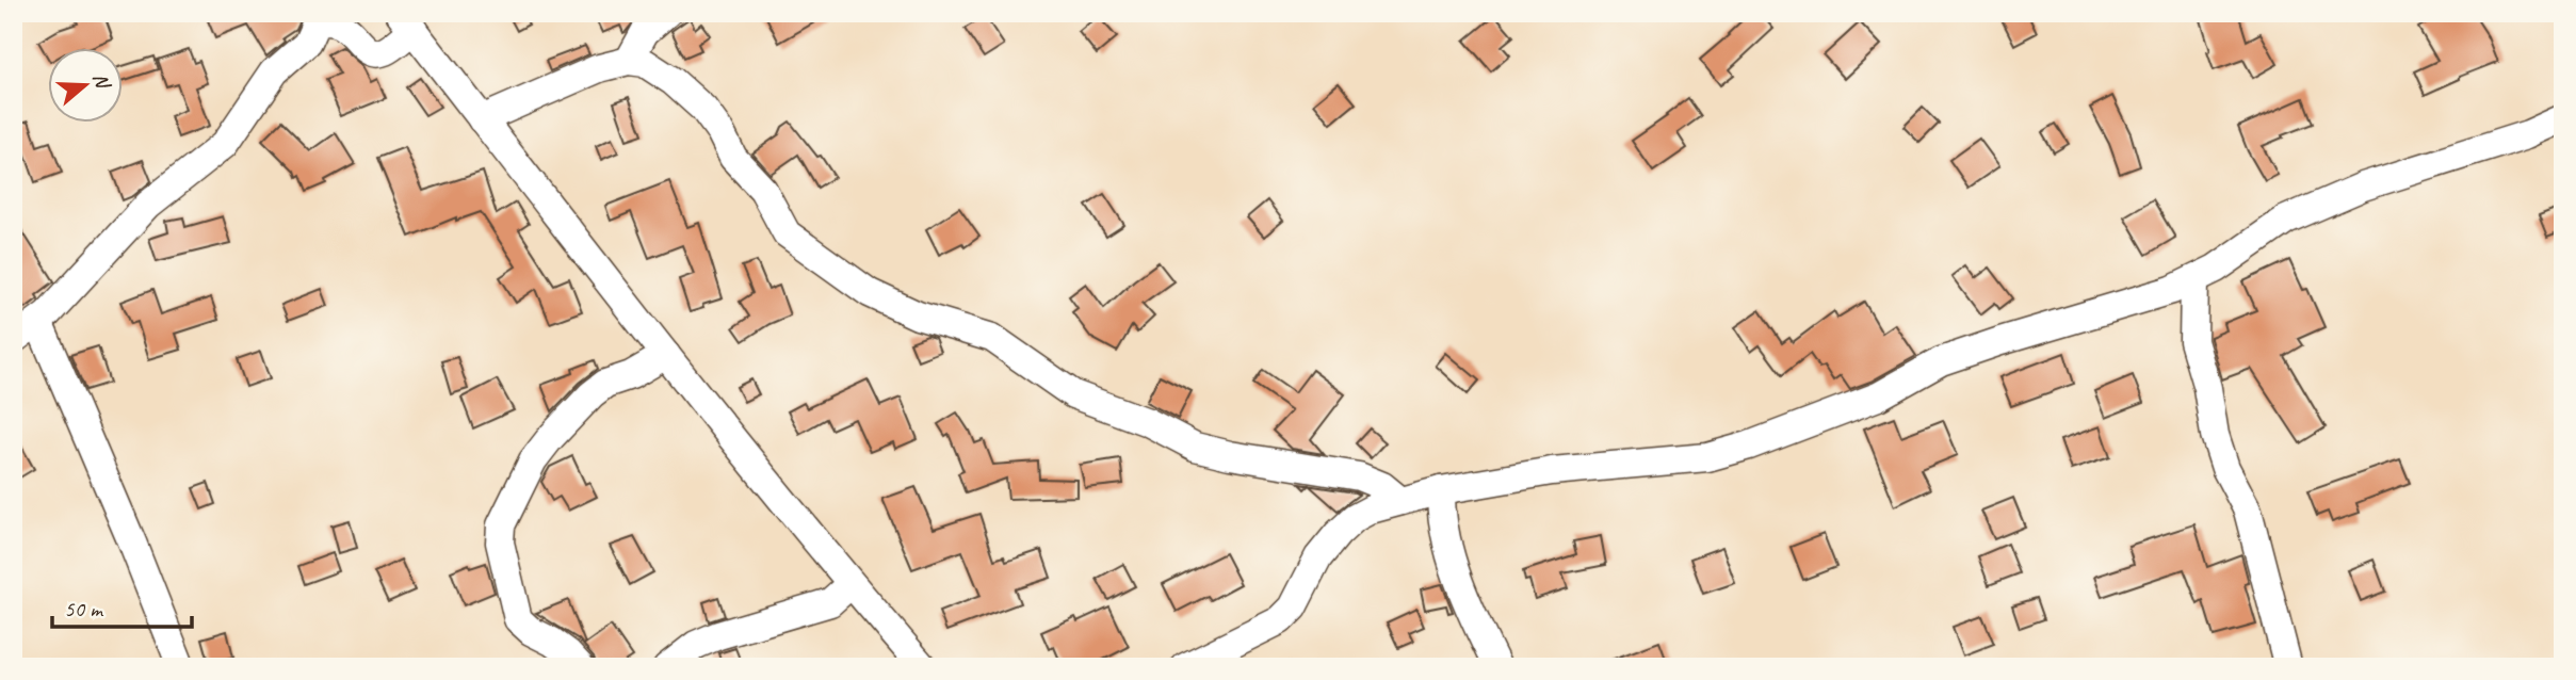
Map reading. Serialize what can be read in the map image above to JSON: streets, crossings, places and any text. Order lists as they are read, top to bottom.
{
  "scale_bar": "50 m",
  "north": "right"
}
